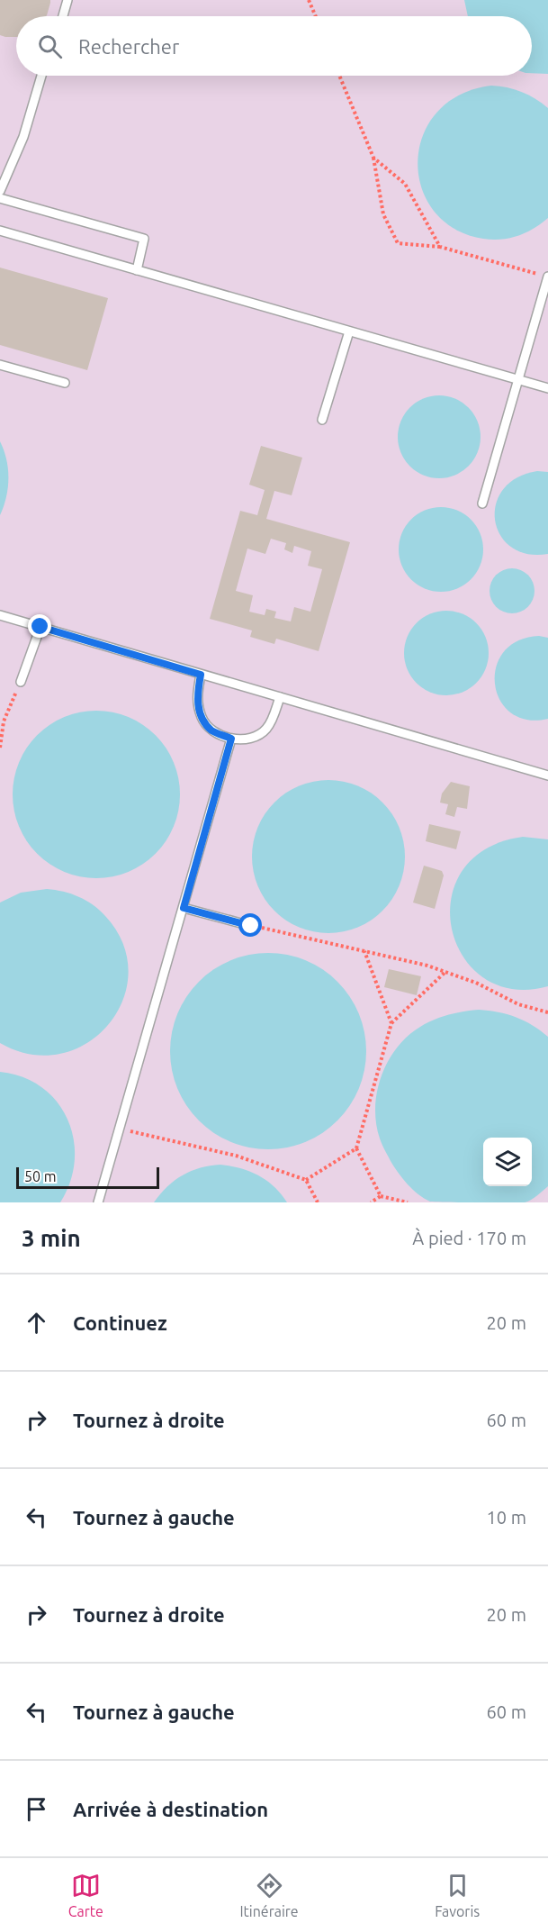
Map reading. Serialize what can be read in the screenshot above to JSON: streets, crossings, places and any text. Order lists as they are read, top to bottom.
{
  "scale_bar": "50 m",
  "page": {
    "search": "Rechercher",
    "scale": "50 m",
    "heading": ["3 min", "À pied · 170 m"],
    "list": [
      ["Continuez", "20 m"],
      ["Tournez à droite", "60 m"],
      ["Tournez à gauche", "10 m"],
      ["Tournez à droite", "20 m"],
      ["Tournez à gauche", "60 m"],
      "Arrivée à destination"
    ],
    "nav": ["Carte", "Itinéraire", "Favoris"]
  }
}
